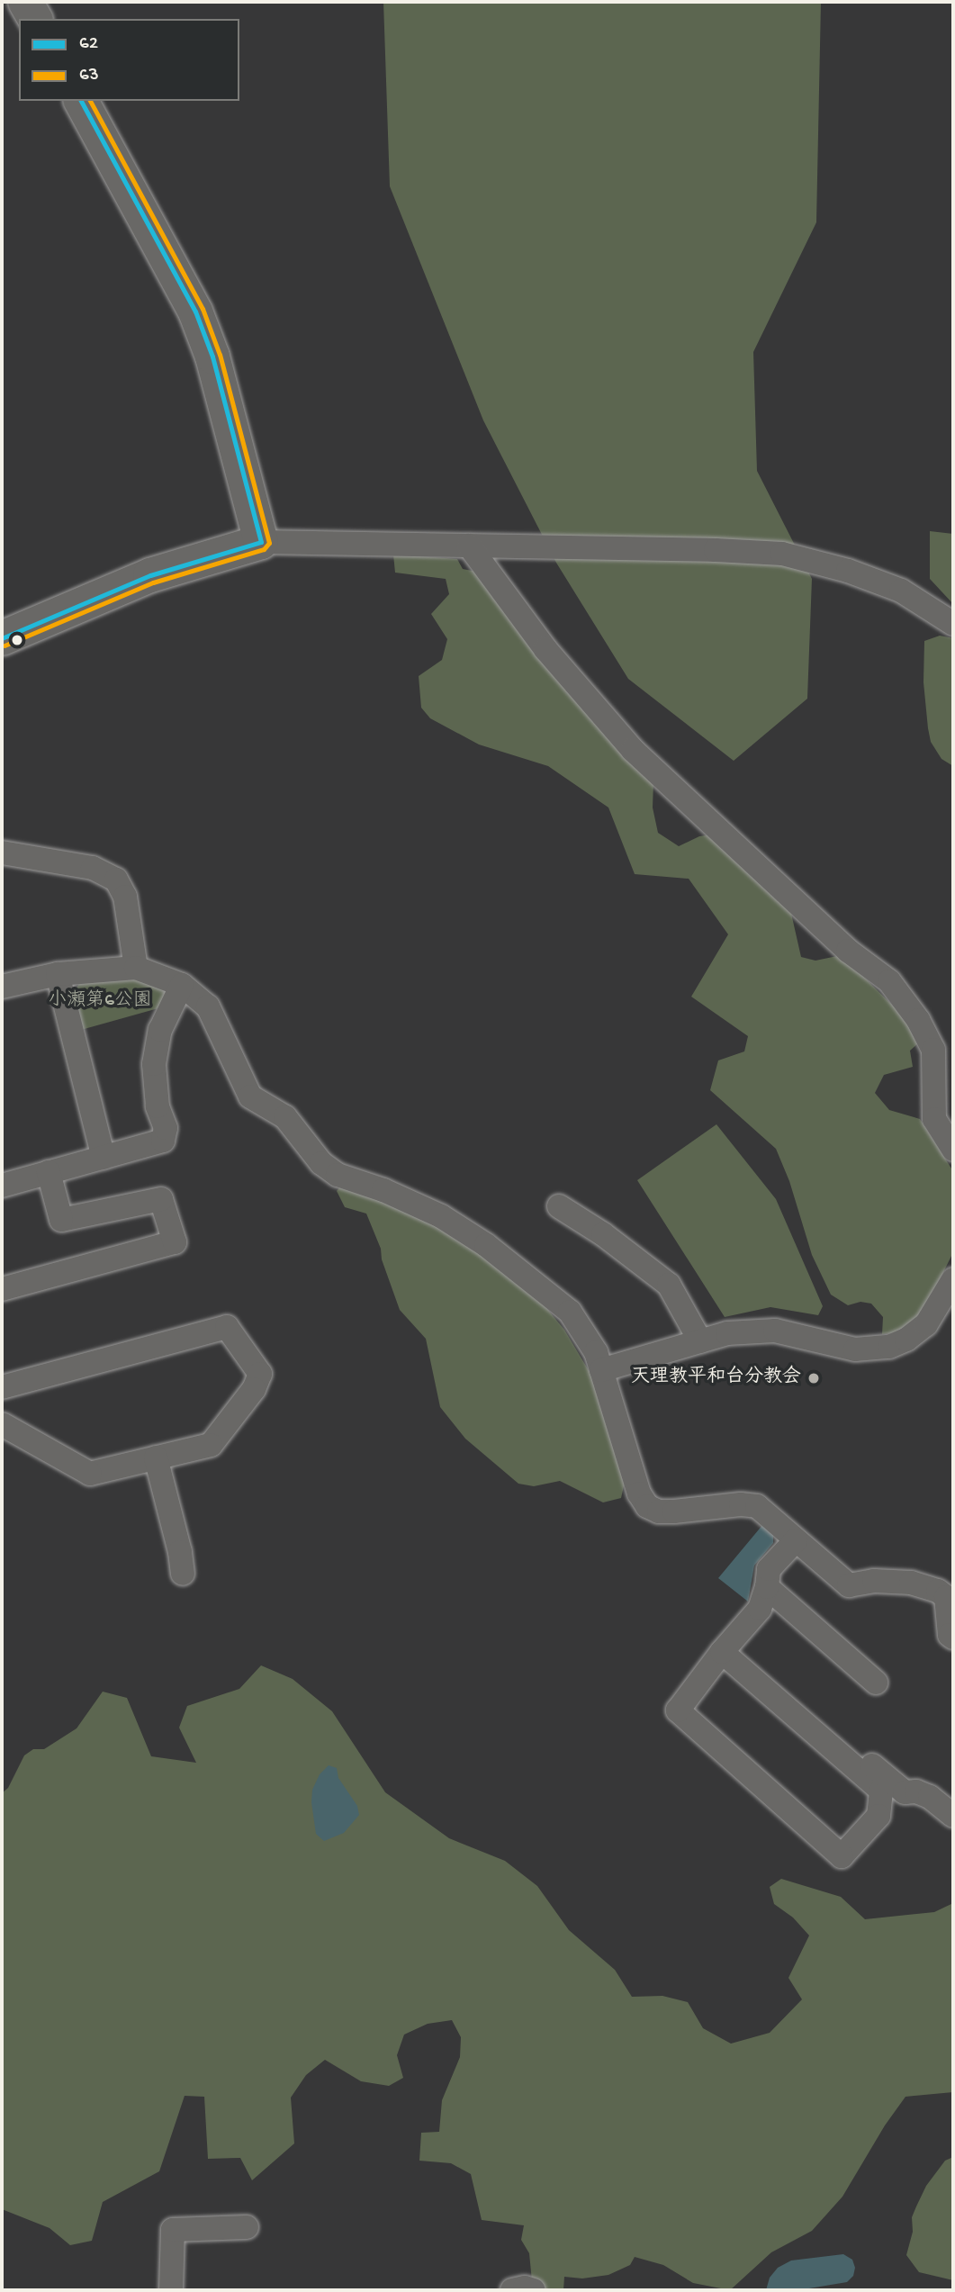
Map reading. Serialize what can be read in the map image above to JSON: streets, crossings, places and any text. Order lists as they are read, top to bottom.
{
  "parks": ["小瀬第6公園"],
  "places": ["天理教平和台分教会"],
  "lines": ["transit line 62", "transit line 63"],
  "legend": ["62", "63"]
}
